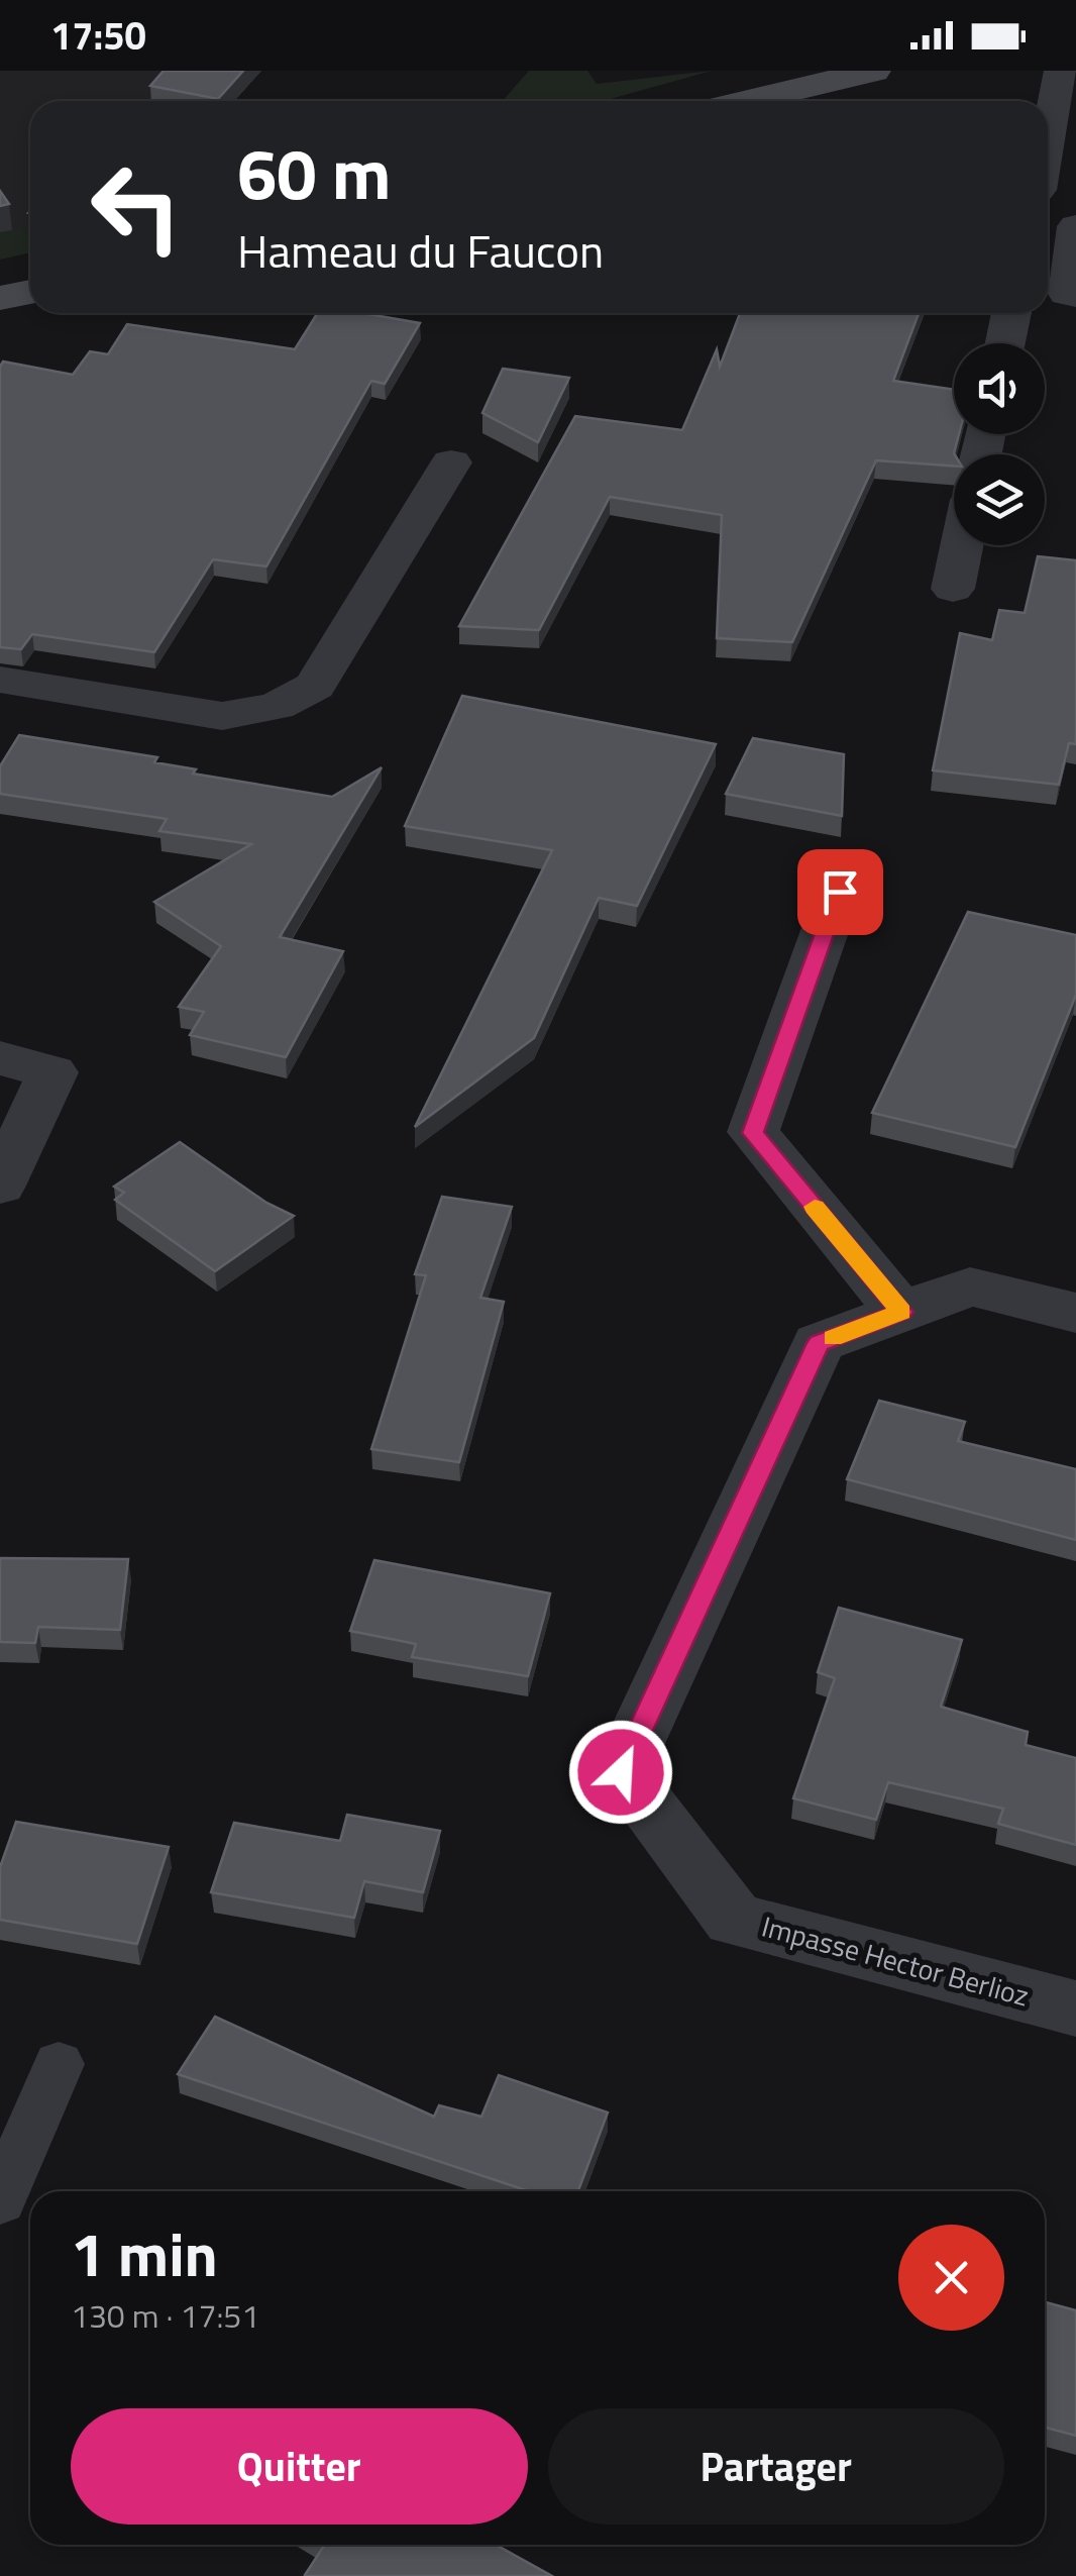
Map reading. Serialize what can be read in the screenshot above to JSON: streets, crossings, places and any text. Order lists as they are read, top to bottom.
{
  "streets": {
    "street": ["Impasse Hector Berlioz"]
  },
  "page": {
    "status": "17:50",
    "turn": ["60 m", "Hameau du Faucon"],
    "heading": ["1 min", "130 m · 17:51"],
    "buttons": ["Quitter", "Partager"]
  }
}
